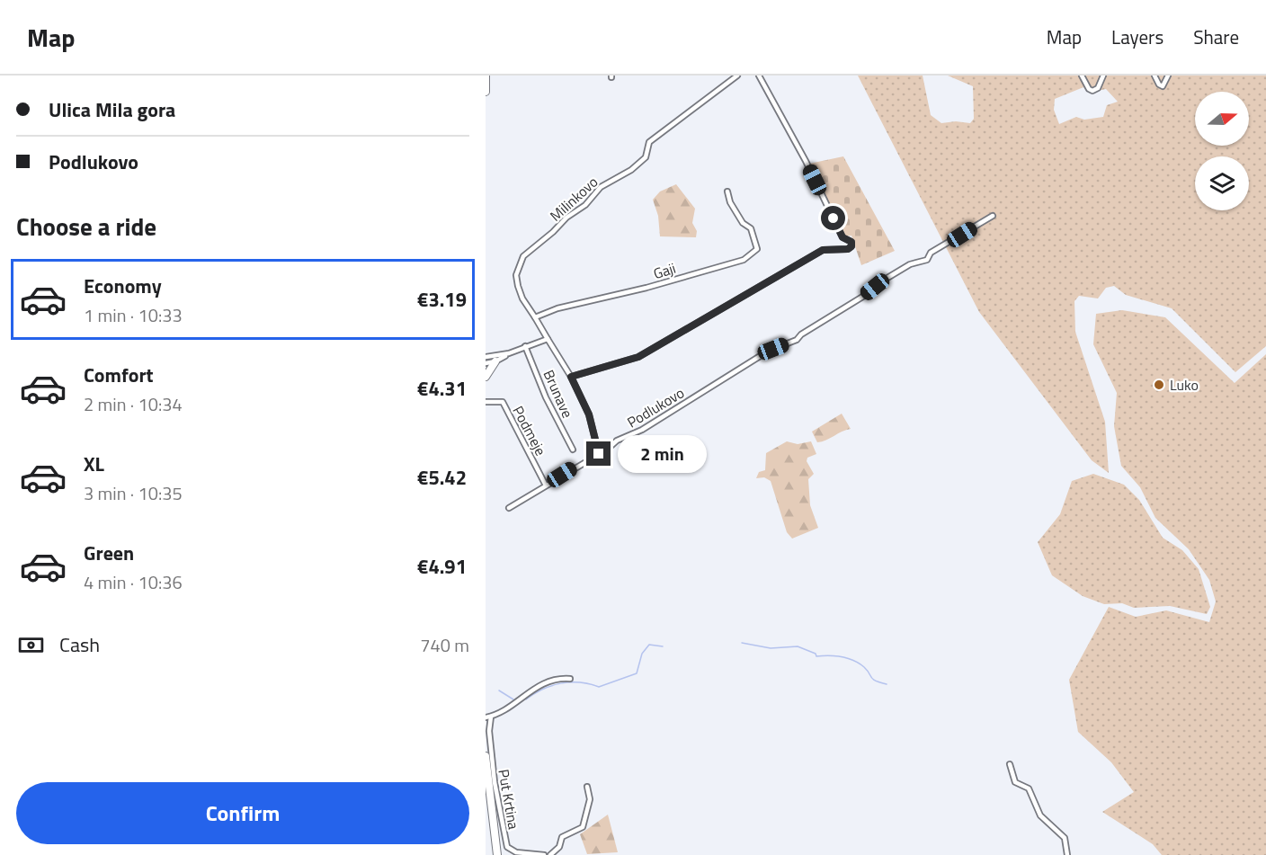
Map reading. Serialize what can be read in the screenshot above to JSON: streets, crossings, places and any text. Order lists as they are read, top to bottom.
{
  "streets": {
    "street": [
      "Milinkovo",
      "Gaji",
      "Brunave",
      "Podlukovo",
      "Podmeje",
      "Put Krtina"
    ]
  },
  "crossings": [
    ["Milinkovo", "Gaji"],
    ["Podlukovo", "Podmeje"]
  ],
  "places": ["Luko"],
  "north": "right",
  "page": {
    "header": "Map",
    "nav": ["Map", "Layers", "Share"],
    "banner": ["Ulica Mila gora", "Podlukovo"],
    "heading": "Choose a ride",
    "list": [
      {
        "name": "Economy",
        "note": "1 min · 10:33",
        "value": "€3.19"
      },
      {
        "name": "Comfort",
        "note": "2 min · 10:34",
        "value": "€4.31"
      },
      {
        "name": "XL",
        "note": "3 min · 10:35",
        "value": "€5.42"
      },
      {
        "name": "Green",
        "note": "4 min · 10:36",
        "value": "€4.91"
      }
    ],
    "bubble": "2 min",
    "pay": ["Cash", "740 m"],
    "buttons": "Confirm"
  }
}
